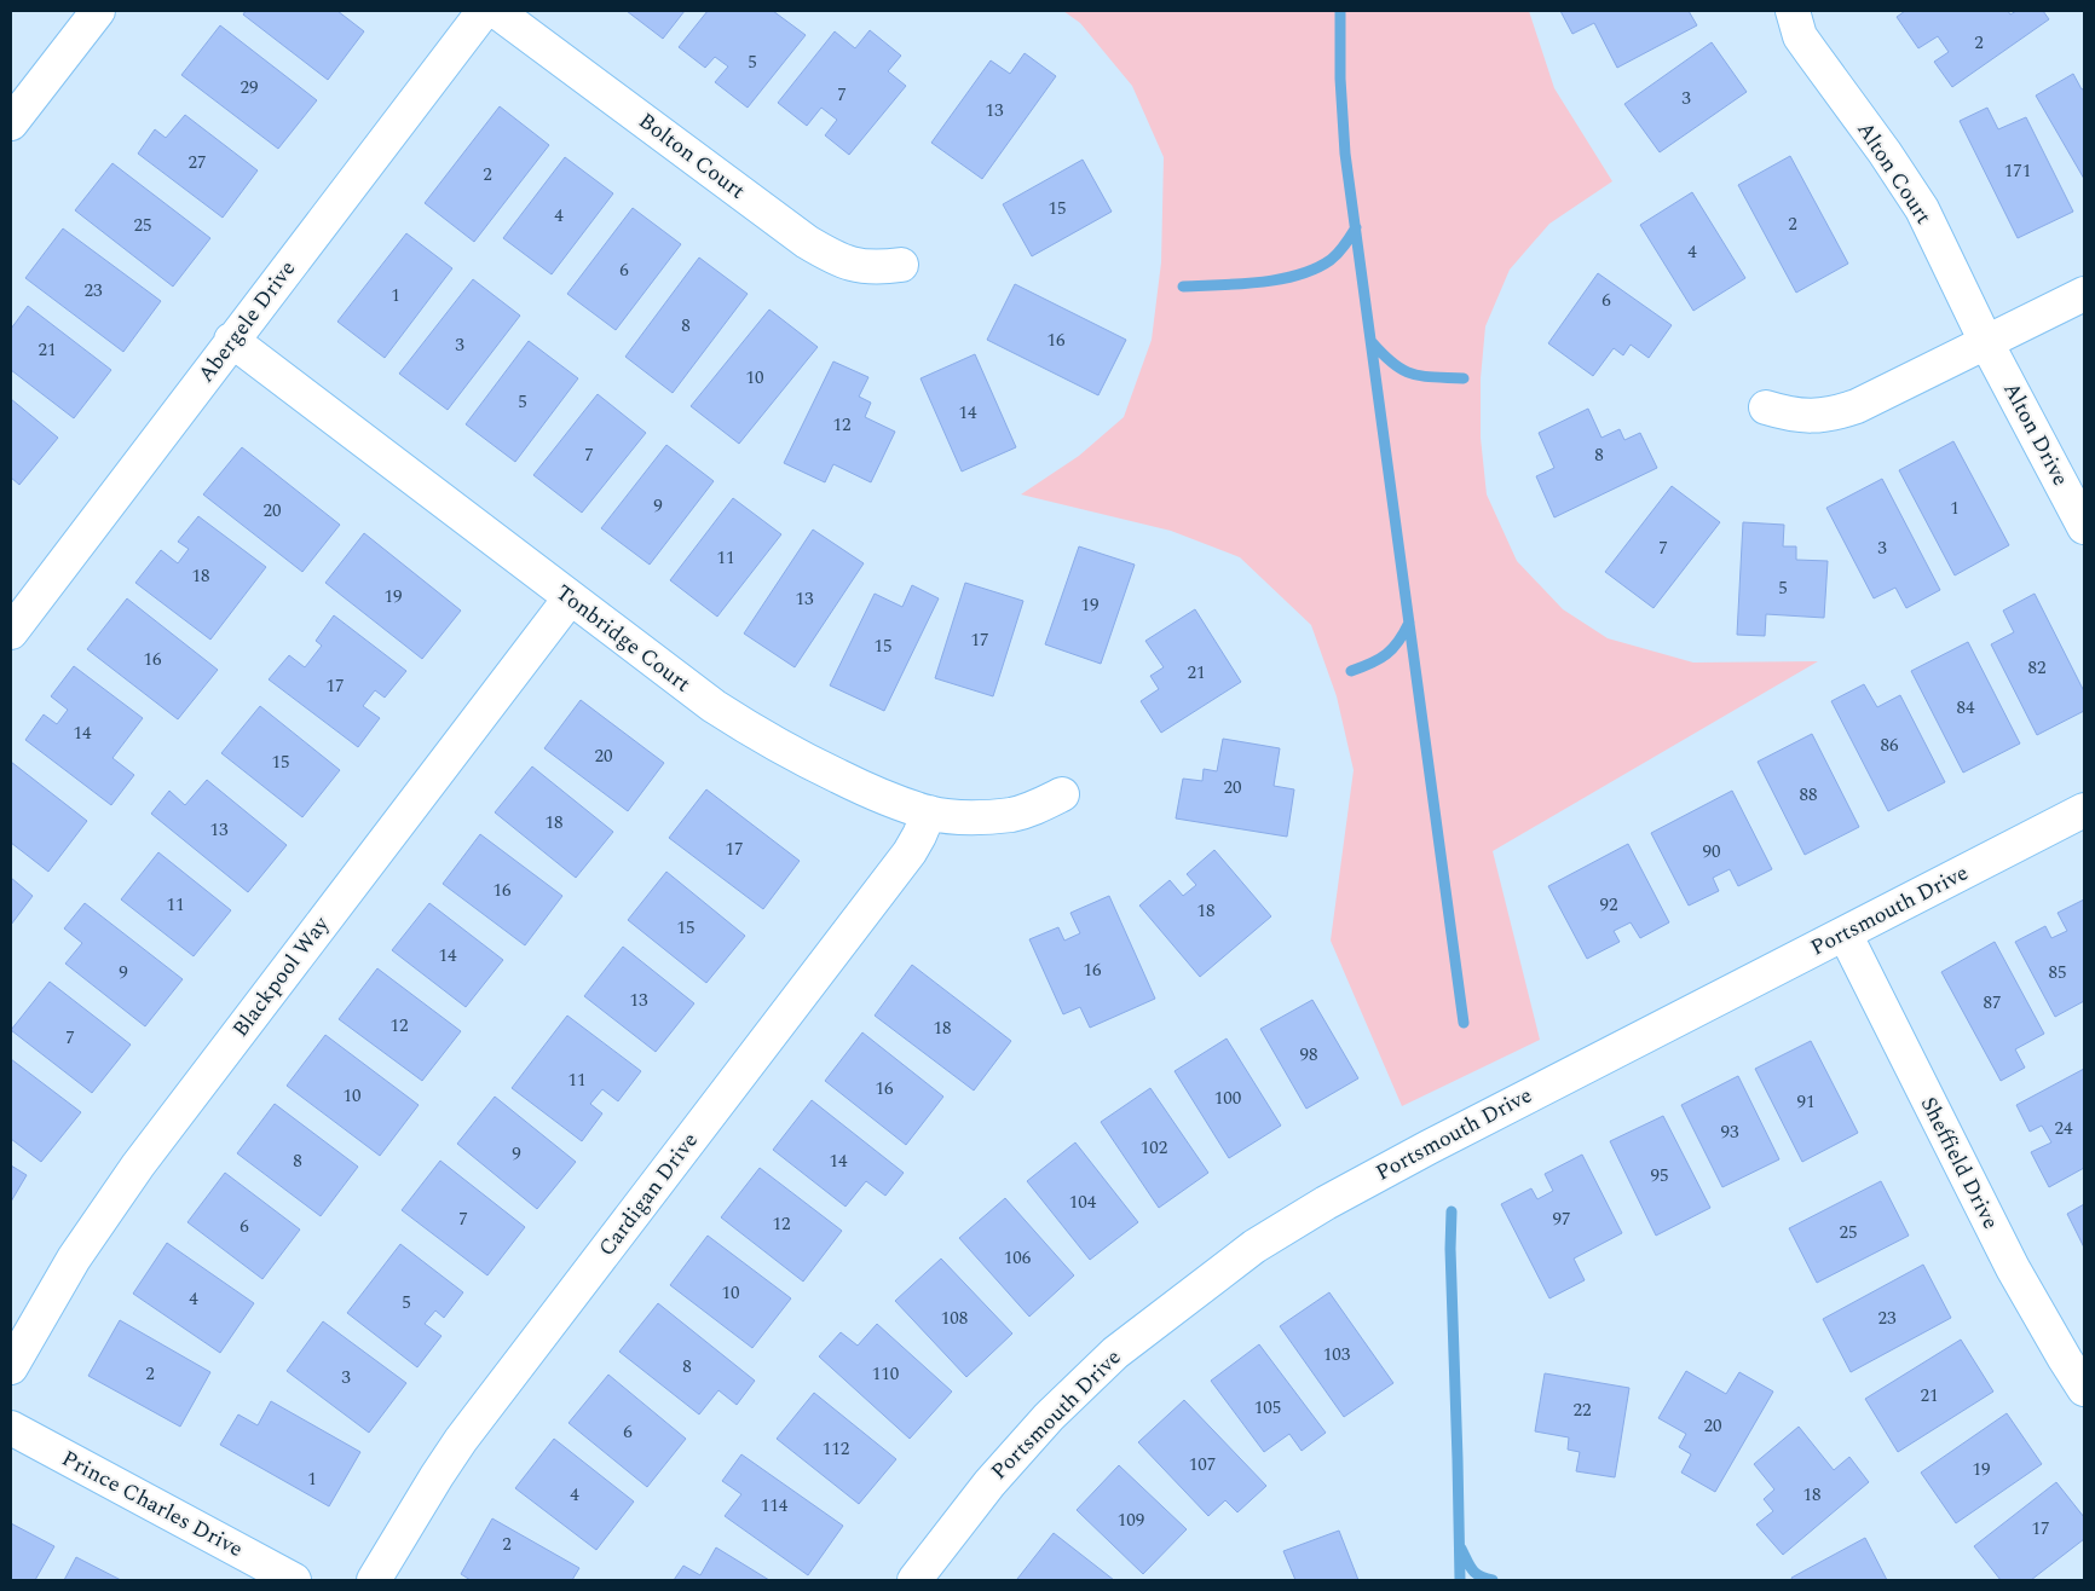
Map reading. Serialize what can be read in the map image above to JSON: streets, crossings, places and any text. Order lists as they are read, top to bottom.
{
  "streets": {
    "street": [
      "Bolton Court",
      "Alton Court",
      "Abergele Drive",
      "Alton Drive",
      "Tonbridge Court",
      "Portsmouth Drive",
      "Blackpool Way",
      "Sheffield Drive",
      "Cardigan Drive",
      "Prince Charles Drive"
    ]
  },
  "crossings": [
    ["Alton Court", "Alton Drive"],
    ["Abergele Drive", "Tonbridge Court"],
    ["Tonbridge Court", "Blackpool Way"],
    ["Tonbridge Court", "Cardigan Drive"],
    ["Portsmouth Drive", "Sheffield Drive"]
  ],
  "house_numbers": [
    "2",
    "5",
    "29",
    "7",
    "3",
    "13",
    "27",
    "171",
    "2",
    "15",
    "4",
    "2",
    "25",
    "4",
    "6",
    "23",
    "1",
    "6",
    "8",
    "16",
    "3",
    "21",
    "10",
    "5",
    "14",
    "12",
    "7",
    "8",
    "9",
    "1",
    "20",
    "7",
    "3",
    "11",
    "18",
    "5",
    "19",
    "13",
    "19",
    "17",
    "15",
    "16",
    "82",
    "21",
    "17",
    "84",
    "14",
    "86",
    "20",
    "15",
    "20",
    "88",
    "18",
    "13",
    "17",
    "90",
    "16",
    "11",
    "92",
    "18",
    "15",
    "14",
    "16",
    "9",
    "85",
    "13",
    "87",
    "12",
    "18",
    "7",
    "98",
    "11",
    "16",
    "10",
    "100",
    "91",
    "24",
    "93",
    "102",
    "9",
    "8",
    "14",
    "95",
    "104",
    "7",
    "97",
    "12",
    "6",
    "25",
    "106",
    "10",
    "4",
    "5",
    "108",
    "23",
    "103",
    "8",
    "2",
    "110",
    "3",
    "21",
    "105",
    "22",
    "20",
    "6",
    "112",
    "107",
    "19",
    "1",
    "4",
    "18",
    "114",
    "109",
    "17",
    "2"
  ]
}
